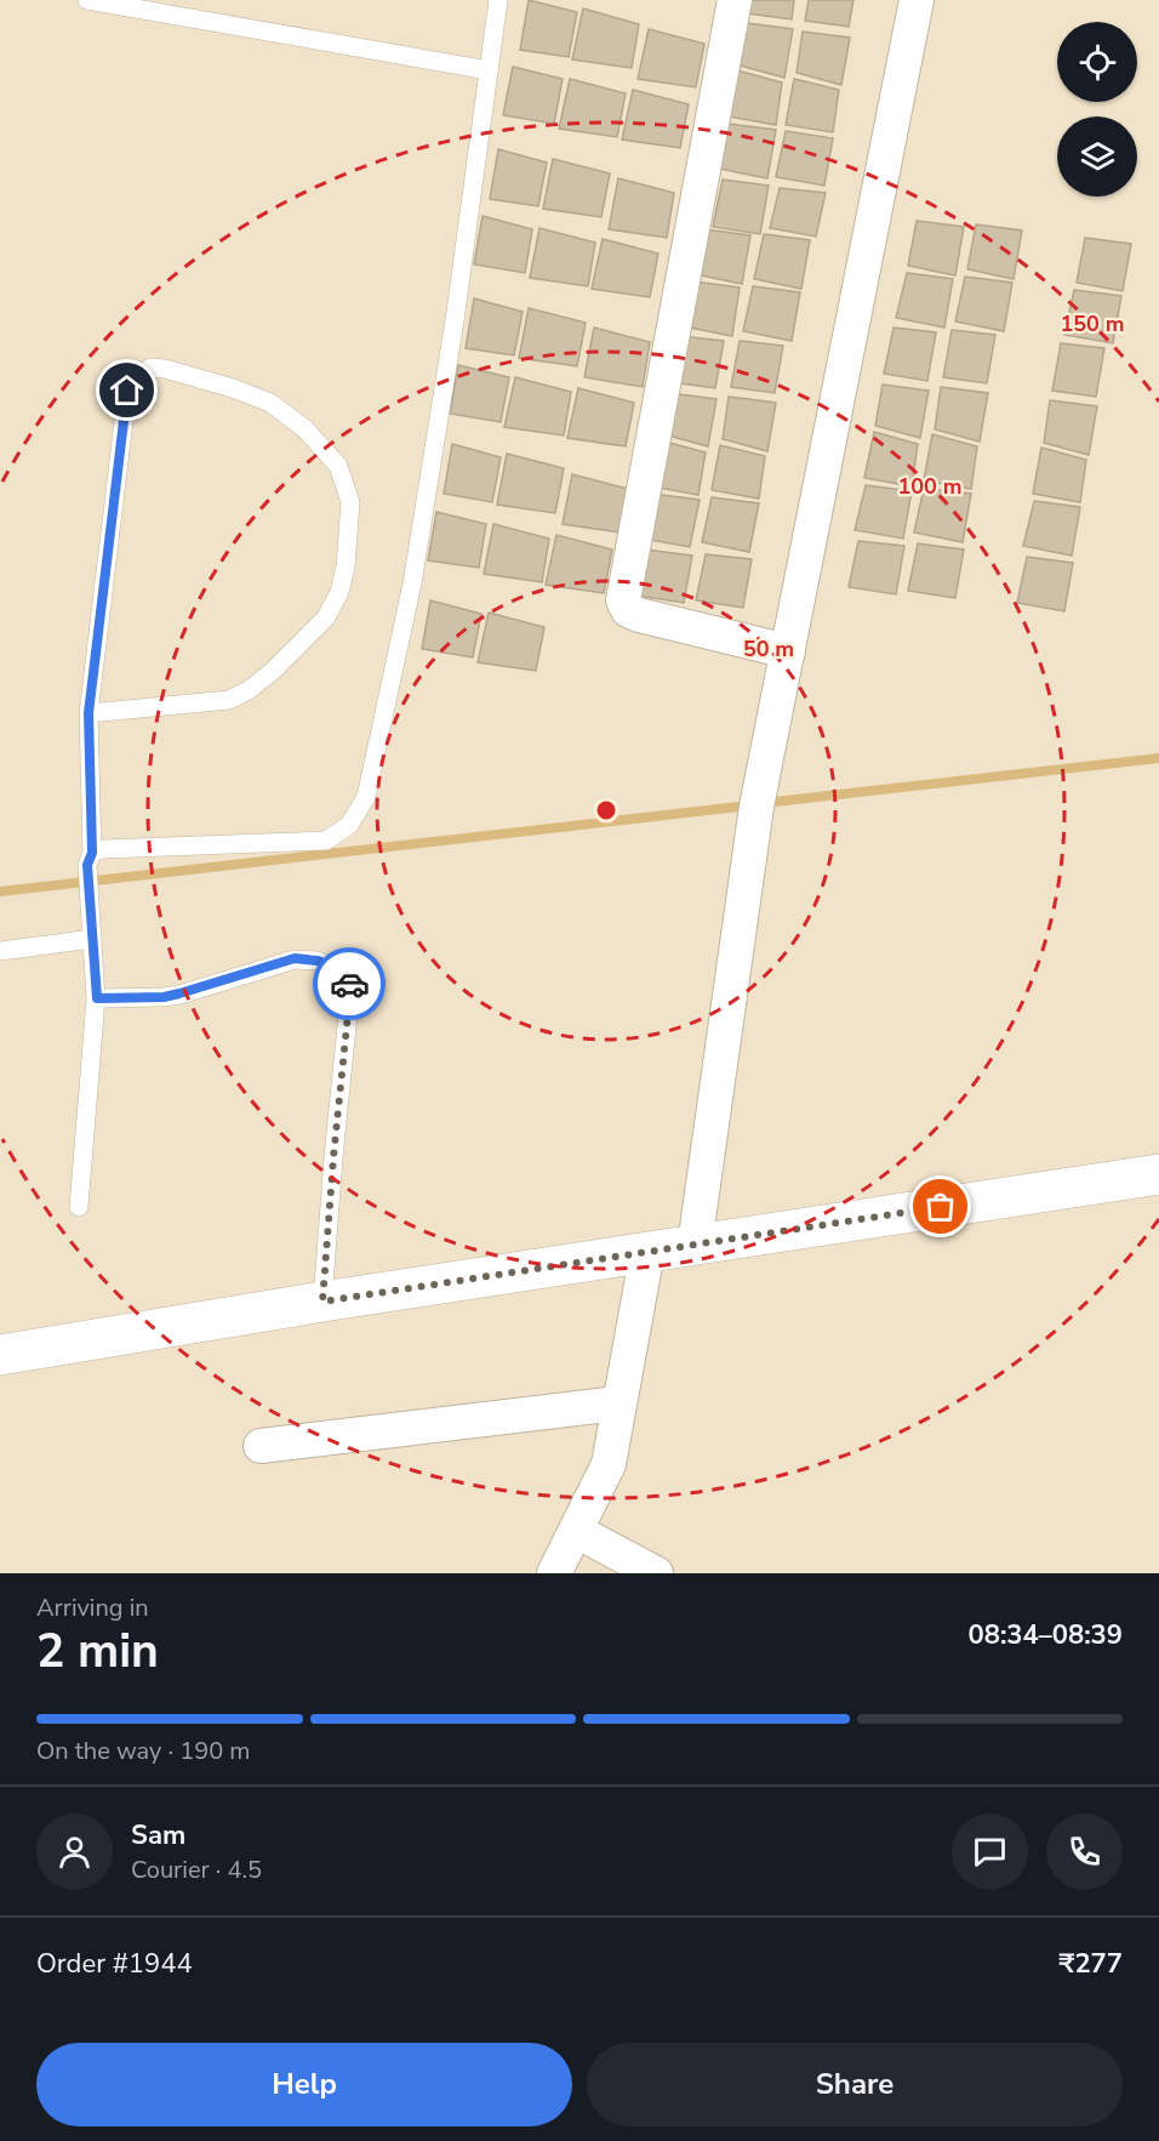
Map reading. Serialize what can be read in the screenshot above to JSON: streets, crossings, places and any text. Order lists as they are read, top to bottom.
{
  "page": {
    "heading": ["2 min", "Arriving in", "08:34–08:39"],
    "panel": [
      "Sam",
      "Courier · 4.5",
      "Order #1944",
      "₹277"
    ],
    "bar": "On the way · 190 m",
    "buttons": ["Help", "Share"]
  },
  "rings": ["150 m", "100 m", "50 m"]
}
